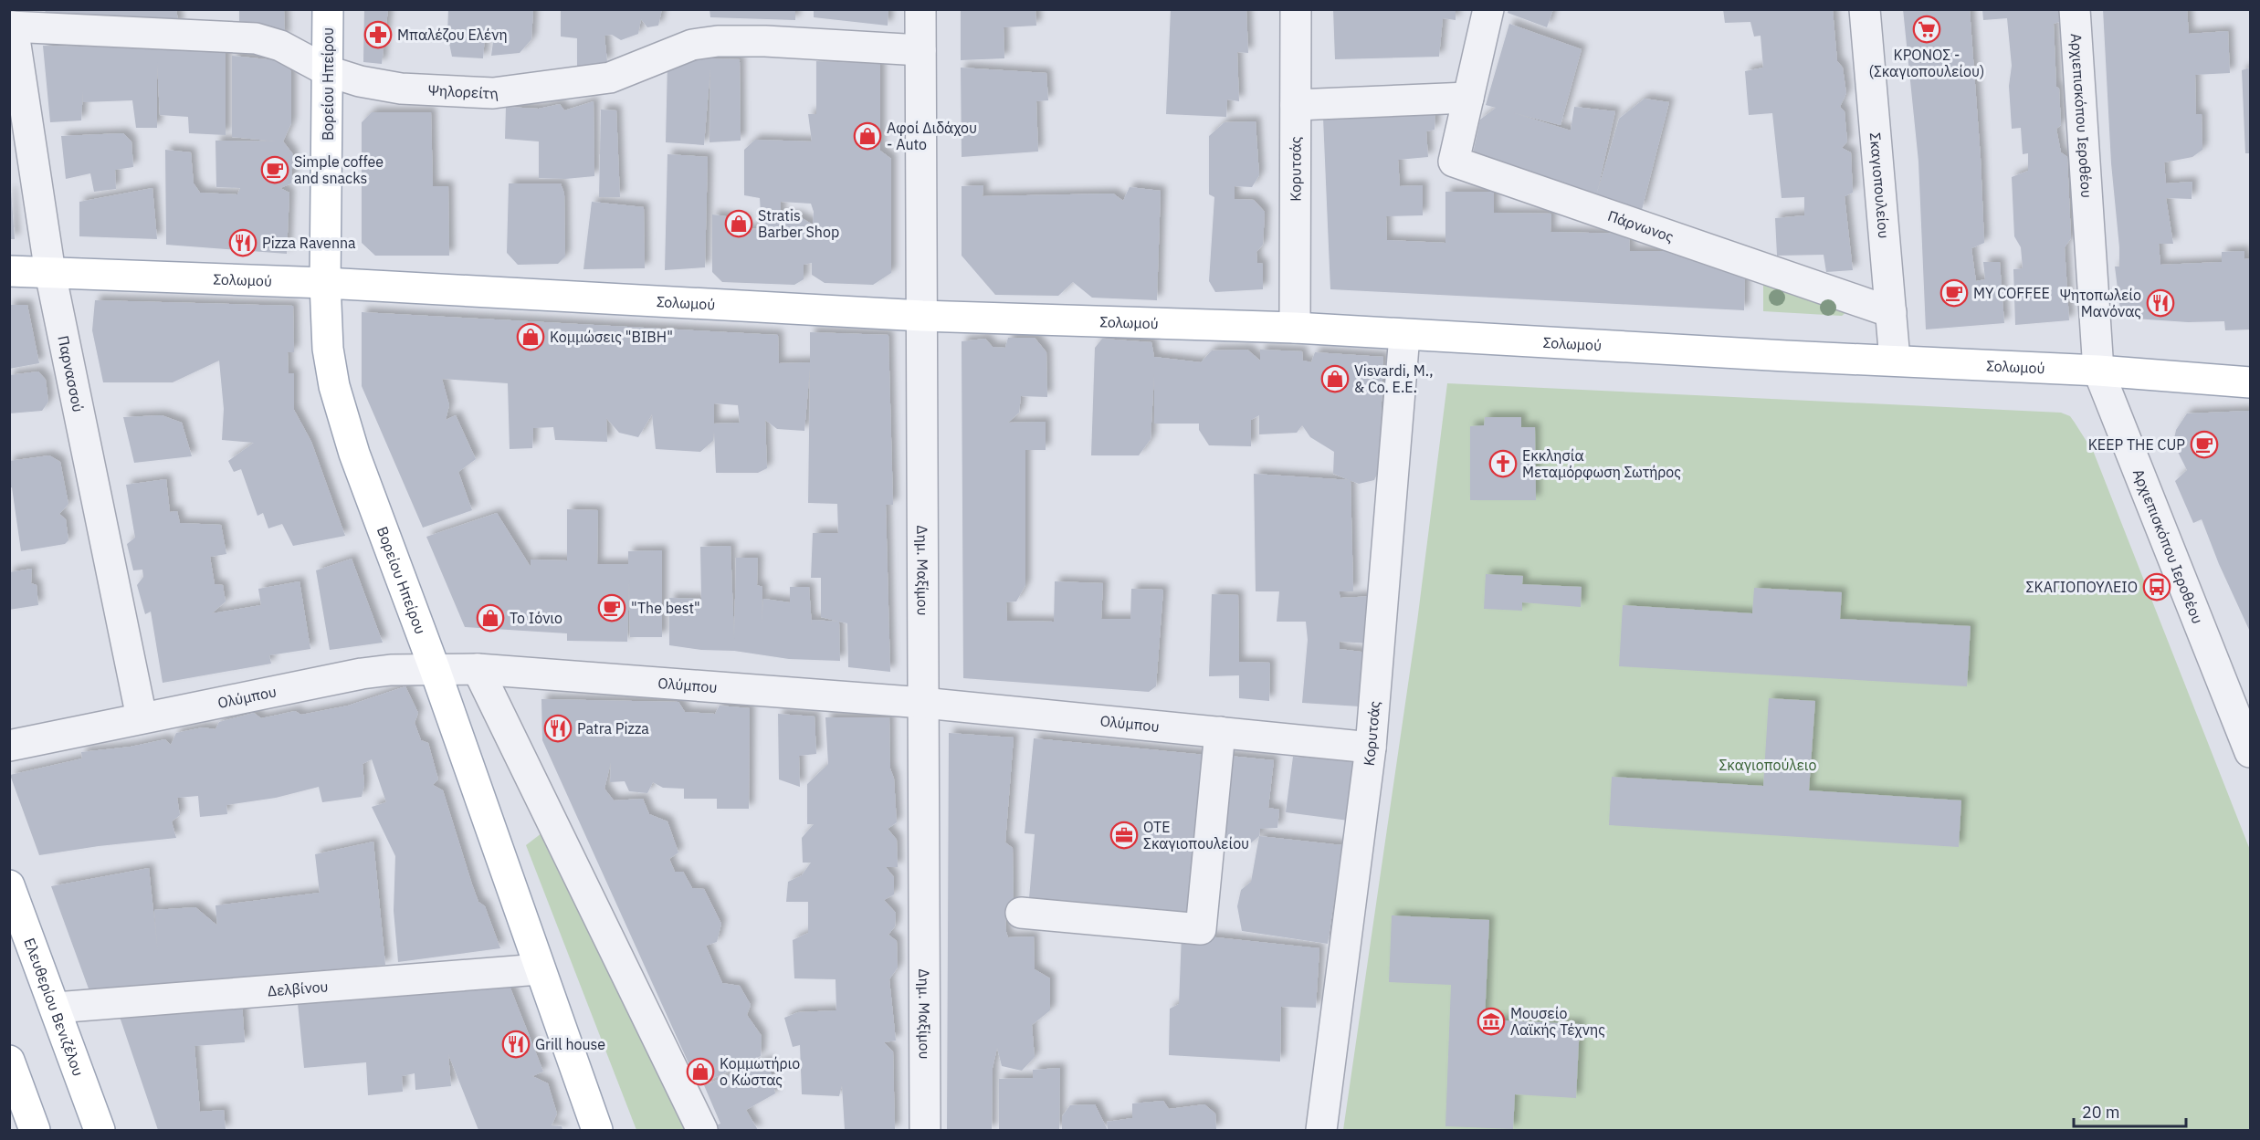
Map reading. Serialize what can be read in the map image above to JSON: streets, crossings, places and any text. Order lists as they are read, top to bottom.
{
  "streets": {
    "main road": ["Βορείου Ηπείρου", "Σολωμού", "Ελευθερίου Βενιζέλου"],
    "street": [
      "Ψηλορείτη",
      "Αρχιεπισκόπου Ιεροθέου",
      "Κορυτσάς",
      "Σκαγιοπουλείου",
      "Πάρνωνος",
      "Παρνασσού",
      "Δημ. Μαξίμου",
      "Ολύμπου",
      "Δελβίνου"
    ]
  },
  "crossings": [
    ["Βορείου Ηπείρου", "Ψηλορείτη"],
    ["Βορείου Ηπείρου", "Σολωμού"],
    ["Βορείου Ηπείρου", "Ολύμπου"],
    ["Βορείου Ηπείρου", "Δελβίνου"],
    ["Ψηλορείτη", "Παρνασσού"],
    ["Ψηλορείτη", "Δημ. Μαξίμου"],
    ["Αρχιεπισκόπου Ιεροθέου", "Σολωμού"],
    ["Κορυτσάς", "Σολωμού"],
    ["Κορυτσάς", "Ολύμπου"],
    ["Σκαγιοπουλείου", "Πάρνωνος"],
    ["Σκαγιοπουλείου", "Σολωμού"],
    ["Σολωμού", "Παρνασσού"],
    ["Σολωμού", "Δημ. Μαξίμου"],
    ["Παρνασσού", "Ολύμπου"],
    ["Δημ. Μαξίμου", "Ολύμπου"],
    ["Δελβίνου", "Ελευθερίου Βενιζέλου"]
  ],
  "parks": ["Σκαγιοπούλειο"],
  "places": {
    "supermarket": ["ΚΡΟΝΟΣ - (Σκαγιοπουλείου)"],
    "pharmacy": ["Μπαλέζου Ελένη"],
    "shop": [
      "Αφοί Διδάχου - Auto",
      "Stratis Barber Shop",
      "Κομμώσεις \"ΒΙΒΗ\"",
      "Visvardi, M., & Co. E.E.",
      "Το Ιόνιο",
      "Κομμωτήριο ο Κώστας"
    ],
    "cafe": [
      "Simple coffee and snacks",
      "MY COFFEE",
      "KEEP THE CUP",
      "\"The best\""
    ],
    "restaurant": [
      "Pizza Ravenna",
      "Ψητοπωλείο Μανόνας",
      "Patra Pizza",
      "Grill house"
    ],
    "church": ["Εκκλησία Μεταμόρφωση Σωτήρος"],
    "bus stop": ["ΣΚΑΓΙΟΠΟΥΛΕΙΟ"],
    "office": ["ΟΤΕ Σκαγιοπουλείου"],
    "museum": ["Μουσείο Λαϊκής Τέχνης"]
  },
  "scale_bar": "20 m"
}
